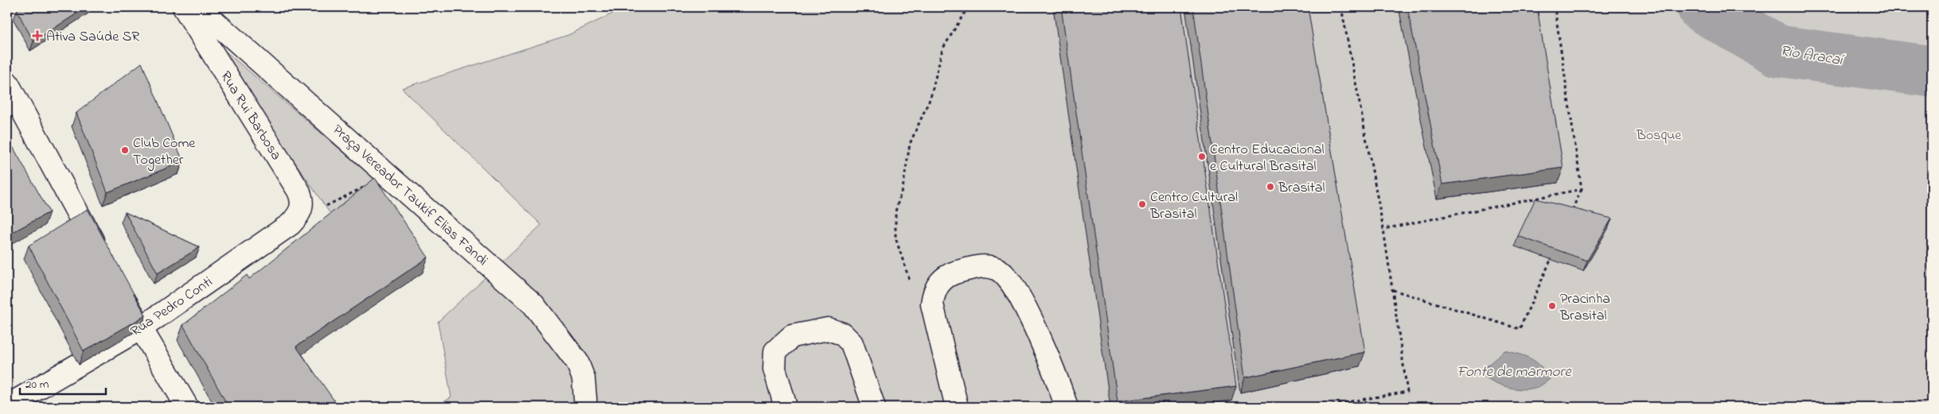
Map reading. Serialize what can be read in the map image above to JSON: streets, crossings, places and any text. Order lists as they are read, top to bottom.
{
  "streets": {
    "street": ["Rua Rui Barbosa", "Praça Vereador Taukif Elias Fandi", "Rua Pedro Conti"]
  },
  "crossings": [
    ["Rua Rui Barbosa", "Rua Pedro Conti"]
  ],
  "water": ["Rio Aracaí", "Fonte de marmore"],
  "parks": ["Bosque"],
  "places": {
    "health": ["Ativa Saúde SR"],
    "other": [
      "Club Come Together",
      "Centro Educacional e Cultural Brasital",
      "Brasital",
      "Centro Cultural Brasital",
      "Pracinha Brasital"
    ]
  },
  "scale_bar": "20 m"
}
